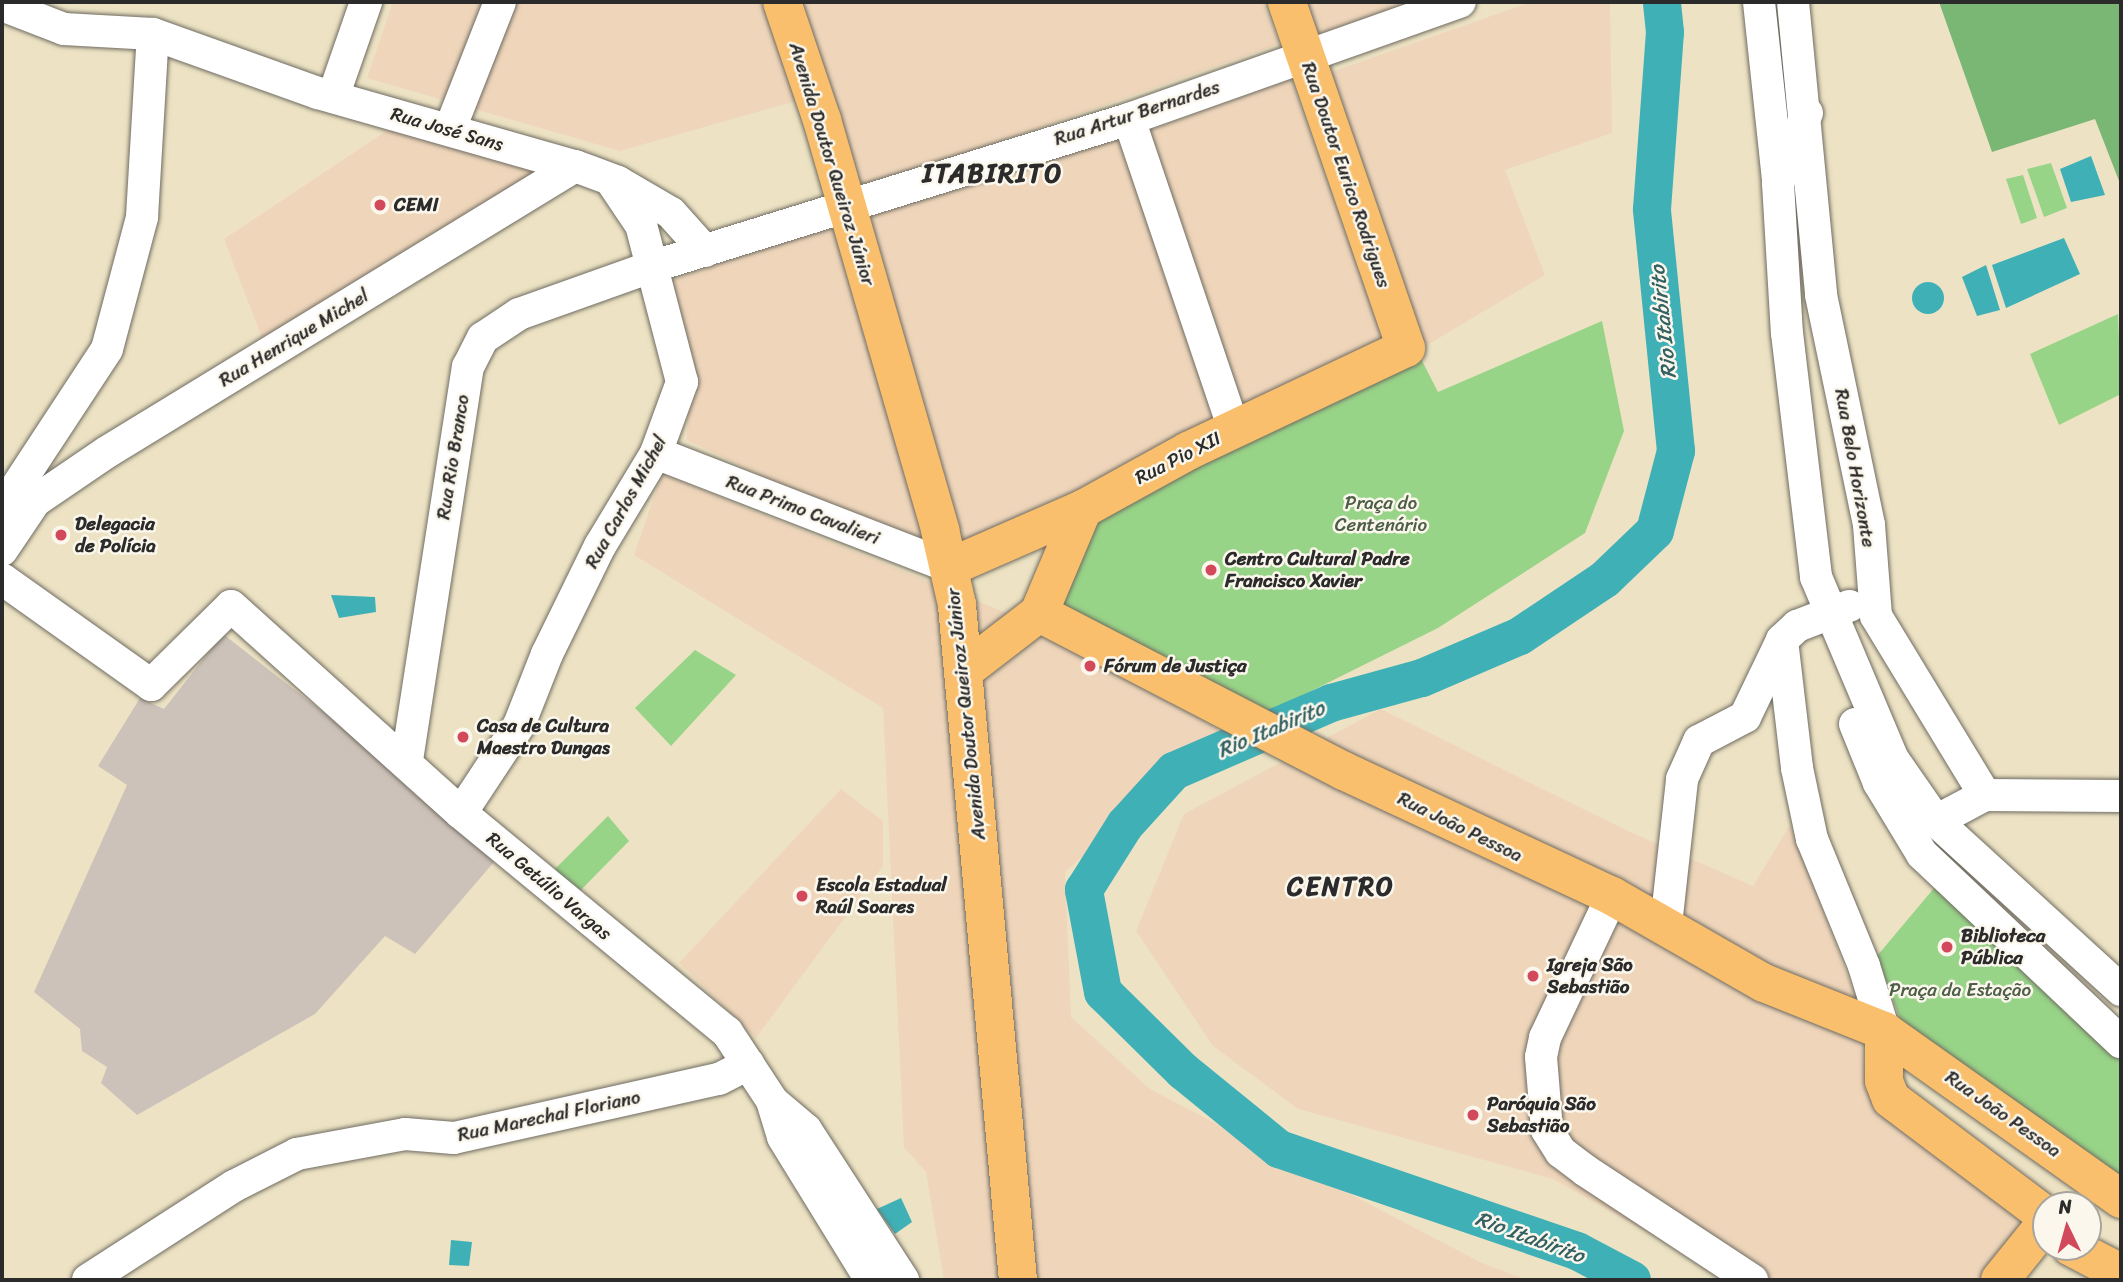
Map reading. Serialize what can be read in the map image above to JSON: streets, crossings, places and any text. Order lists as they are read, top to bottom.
{
  "streets": {
    "main road": [
      "Avenida Doutor Queiroz Júnior",
      "Rua Doutor Eurico Rodrigues",
      "Rua Pio XII",
      "Rua João Pessoa"
    ],
    "street": [
      "Rua Artur Bernardes",
      "Rua José Sans",
      "Rua Henrique Michel",
      "Rua Rio Branco",
      "Rua Belo Horizonte",
      "Rua Carlos Michel",
      "Rua Primo Cavalieri",
      "Rua Getúlio Vargas",
      "Rua Marechal Floriano"
    ]
  },
  "crossings": [
    ["Rua Artur Bernardes", "Avenida Doutor Queiroz Júnior"],
    ["Rua Artur Bernardes", "Rua Doutor Eurico Rodrigues"],
    ["Rua Artur Bernardes", "Rua Rio Branco"],
    ["Rua Artur Bernardes", "Rua Carlos Michel"],
    ["Rua José Sans", "Rua Henrique Michel"],
    ["Avenida Doutor Queiroz Júnior", "Rua Pio XII"],
    ["Avenida Doutor Queiroz Júnior", "Rua Primo Cavalieri"],
    ["Rua Doutor Eurico Rodrigues", "Rua Pio XII"],
    ["Rua Rio Branco", "Rua Carlos Michel"],
    ["Rua Rio Branco", "Rua Getúlio Vargas"],
    ["Rua Pio XII", "Rua Primo Cavalieri"],
    ["Rua Carlos Michel", "Rua Primo Cavalieri"],
    ["Rua Carlos Michel", "Rua Getúlio Vargas"],
    ["Rua Getúlio Vargas", "Rua Marechal Floriano"]
  ],
  "districts": ["ITABIRITO", "CENTRO"],
  "water": ["Rio Itabirito"],
  "parks": ["Praça do Centenário", "Praça da Estação"],
  "places": [
    "CEMI",
    "Delegacia de Polícia",
    "Centro Cultural Padre Francisco Xavier",
    "Fórum de Justiça",
    "Casa de Cultura Maestro Dungas",
    "Escola Estadual Raúl Soares",
    "Biblioteca Pública",
    "Igreja São Sebastião",
    "Paróquia São Sebastião"
  ],
  "north": "top"
}
